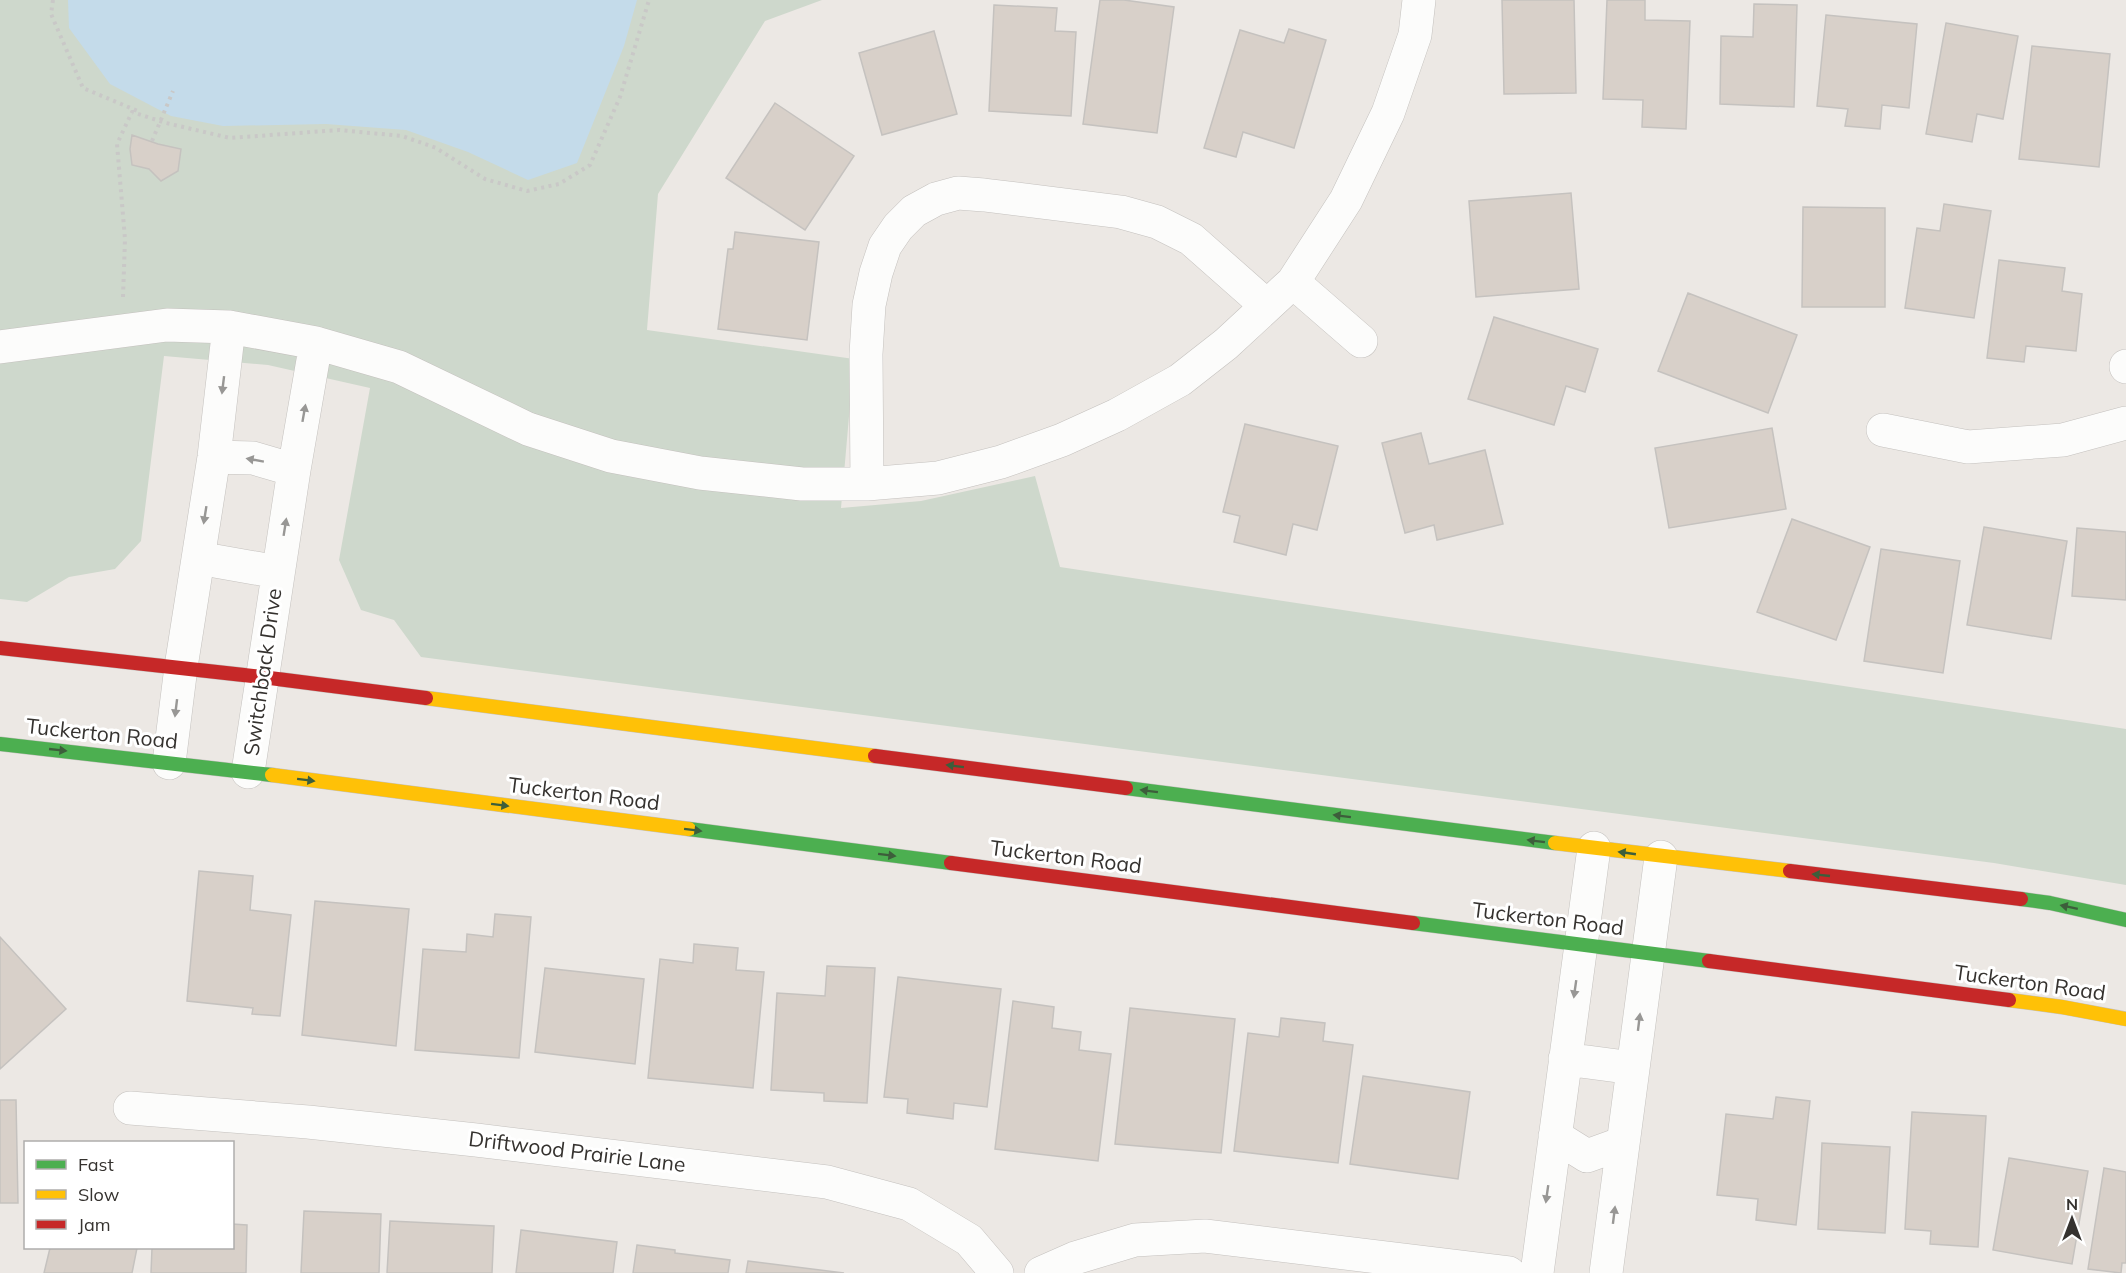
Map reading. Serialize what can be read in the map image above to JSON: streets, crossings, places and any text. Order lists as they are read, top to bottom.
{
  "streets": {
    "main road": ["Tuckerton Road"],
    "street": ["Switchback Drive", "Driftwood Prairie Lane"]
  },
  "crossings": [
    ["Switchback Drive", "Tuckerton Road"]
  ],
  "legend": ["Fast", "Slow", "Jam"],
  "north": "top"
}
